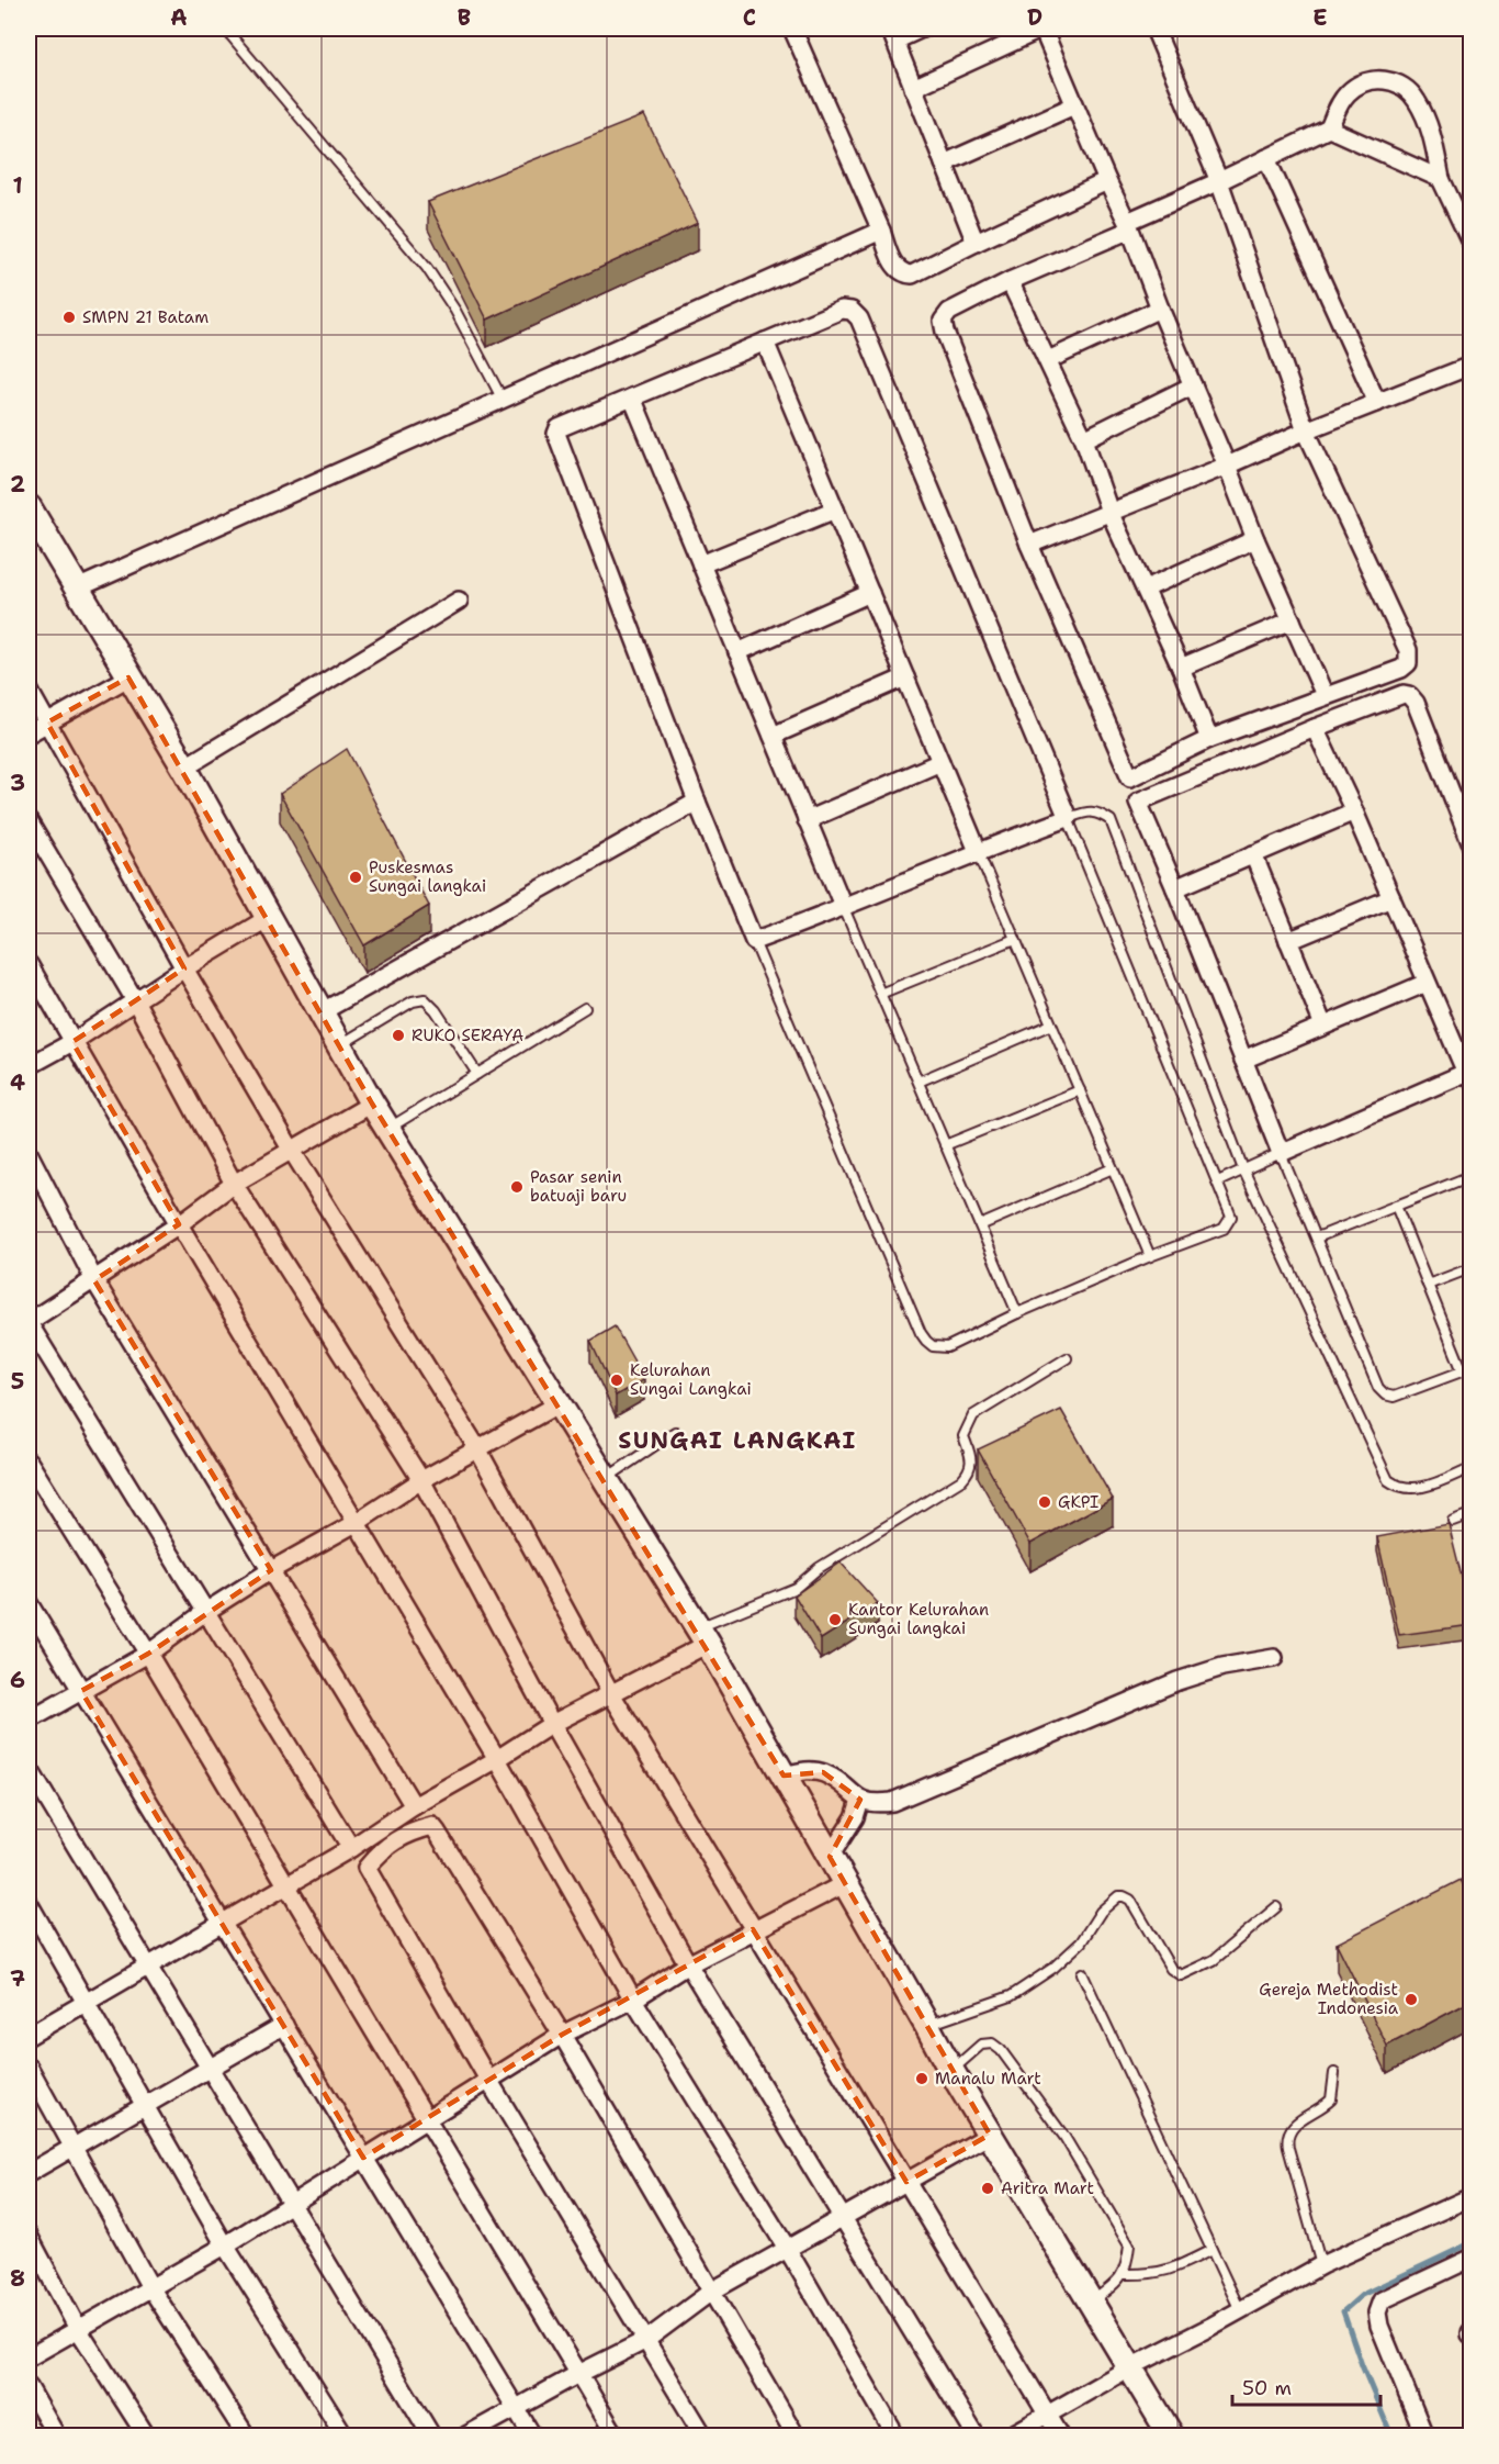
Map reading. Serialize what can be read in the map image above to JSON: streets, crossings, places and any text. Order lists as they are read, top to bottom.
{
  "districts": ["SUNGAI LANGKAI"],
  "places": [
    "SMPN 21 Batam",
    "Puskesmas Sungai langkai",
    "RUKO SERAYA",
    "Pasar senin batuaji baru",
    "Kelurahan Sungai Langkai",
    "GKPI",
    "Kantor Kelurahan Sungai langkai",
    "Gereja Methodist Indonesia",
    "Manalu Mart",
    "Aritra Mart"
  ],
  "scale_bar": "50 m",
  "grid": {
    "columns": [
      "A",
      "B",
      "C",
      "D",
      "E"
    ],
    "rows": [
      "1",
      "2",
      "3",
      "4",
      "5",
      "6",
      "7",
      "8"
    ]
  }
}
